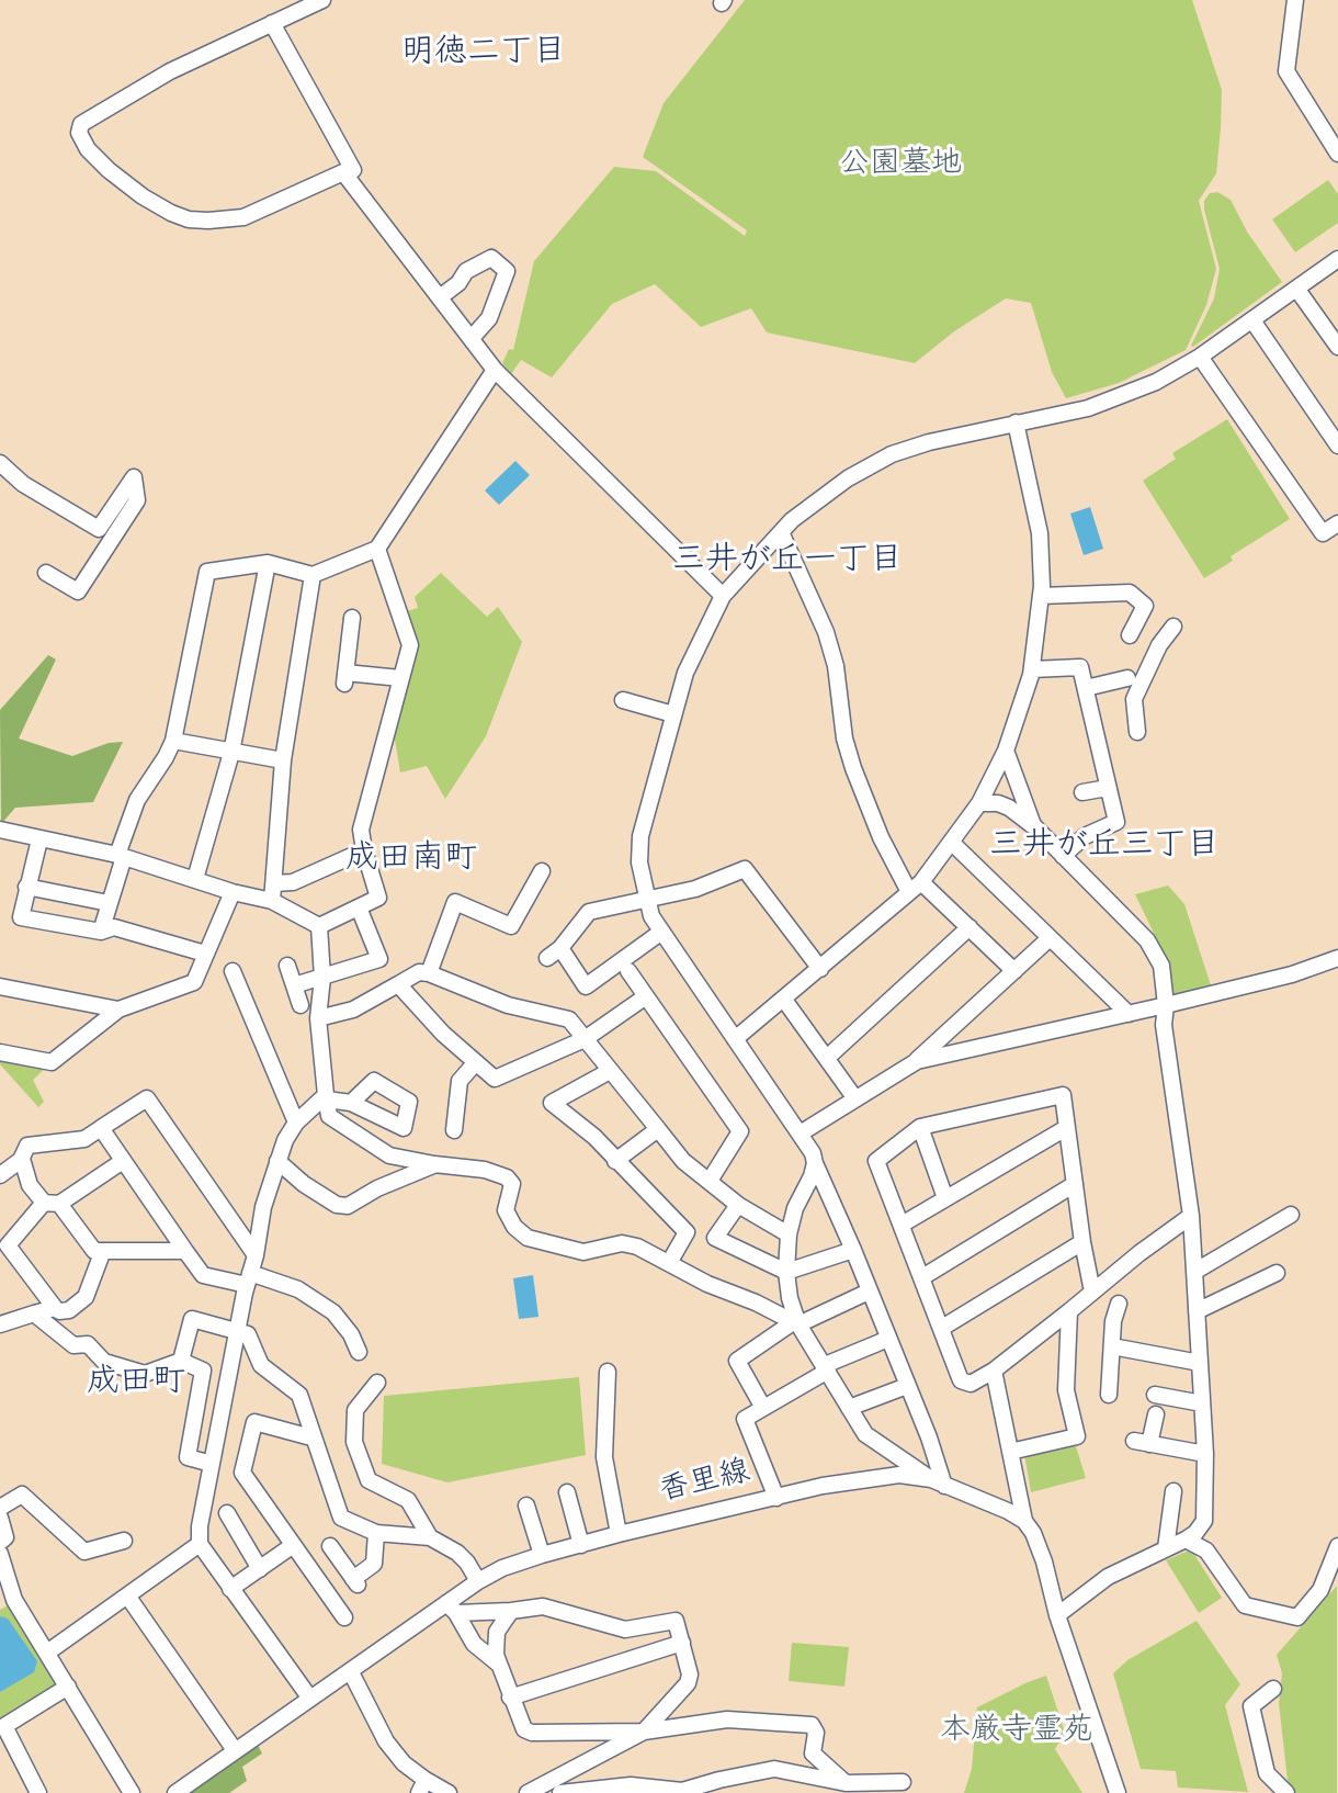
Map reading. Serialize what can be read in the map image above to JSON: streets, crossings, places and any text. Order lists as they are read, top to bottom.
{
  "streets": {
    "street": ["香里線"]
  },
  "districts": [
    "明徳二丁目",
    "三井が丘一丁目",
    "三井が丘三丁目",
    "成田南町",
    "成田町"
  ],
  "parks": ["公園墓地", "本厳寺霊苑"]
}
